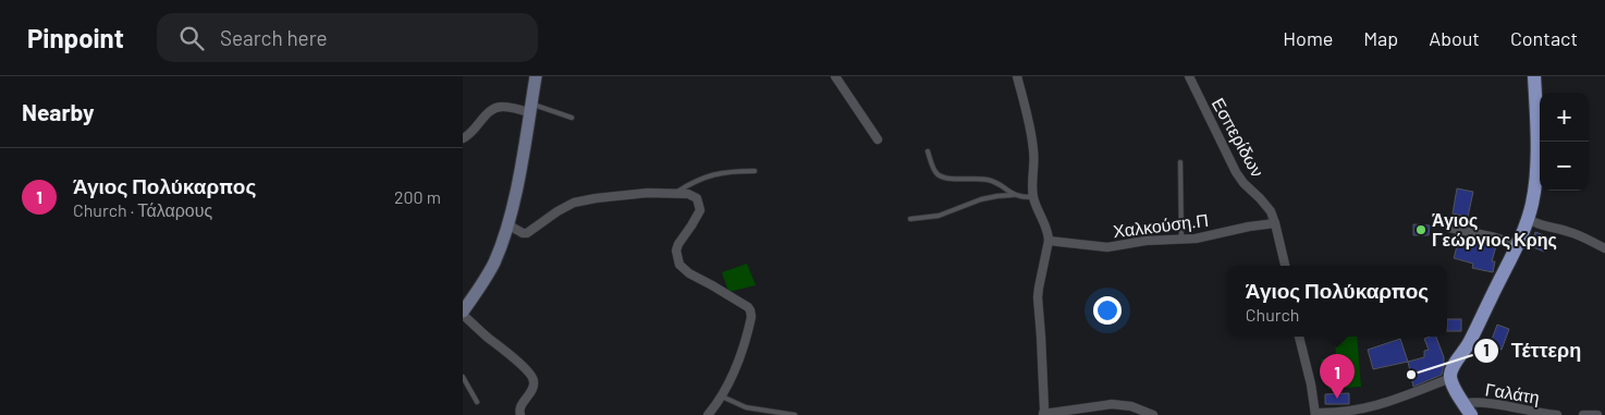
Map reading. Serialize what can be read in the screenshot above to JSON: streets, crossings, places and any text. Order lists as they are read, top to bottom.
{
  "streets": {
    "street": ["Εσπερίδων", "Χαλκούση.Π", "Γαλάτη"]
  },
  "crossings": [
    ["Εσπερίδων", "Χαλκούση.Π"]
  ],
  "places": ["Άγιος Γεώργιος Κρης", "Τέττερη"],
  "page": {
    "header": "Pinpoint",
    "search": "Search here",
    "nav": [
      "Home",
      "Map",
      "About",
      "Contact"
    ],
    "heading": "Nearby",
    "map_buttons": ["+", "−"],
    "list": [
      {
        "mark": "1",
        "name": "Άγιος Πολύκαρπος",
        "note": "Church · Τάλαρους",
        "value": "200 m"
      }
    ],
    "popup": ["Άγιος Πολύκαρπος", "Church"],
    "pins": "1"
  }
}
